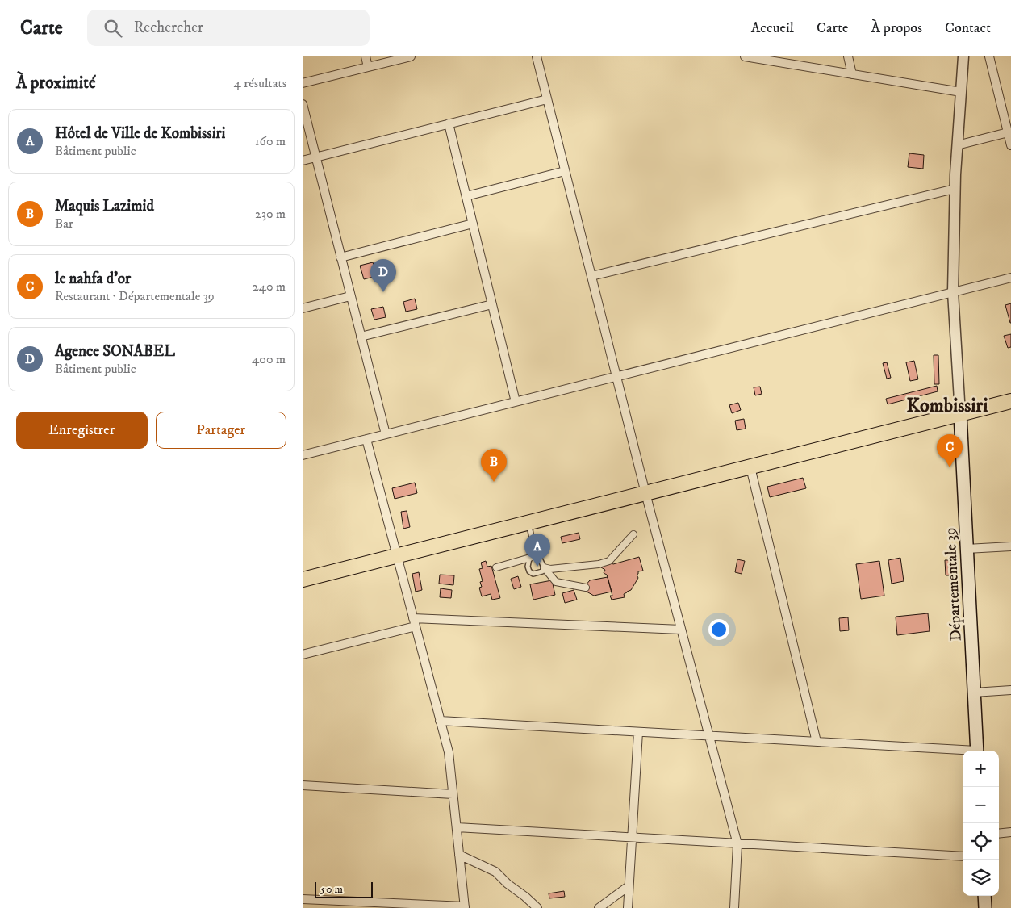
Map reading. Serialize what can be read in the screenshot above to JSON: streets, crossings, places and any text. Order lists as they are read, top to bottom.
{
  "streets": {
    "main road": ["Départementale 39"]
  },
  "districts": ["Kombissiri"],
  "scale_bar": "50 m",
  "page": {
    "header": "Carte",
    "search": "Rechercher",
    "nav": [
      "Accueil",
      "Carte",
      "À propos",
      "Contact"
    ],
    "heading": ["À proximité", "4 résultats"],
    "list": [
      {
        "mark": "A",
        "name": "Hôtel de Ville de Kombissiri",
        "note": "Bâtiment public",
        "value": "160 m"
      },
      {
        "mark": "B",
        "name": "Maquis Lazimid",
        "note": "Bar",
        "value": "230 m"
      },
      {
        "mark": "C",
        "name": "le nahfa d'or",
        "note": "Restaurant · Départementale 39",
        "value": "240 m"
      },
      {
        "mark": "D",
        "name": "Agence SONABEL",
        "note": "Bâtiment public",
        "value": "400 m"
      }
    ],
    "pins": [
      "D",
      "C",
      "B",
      "A"
    ],
    "buttons": ["Enregistrer", "Partager"],
    "map_buttons": ["+", "−"],
    "scale": "50 m"
  }
}
